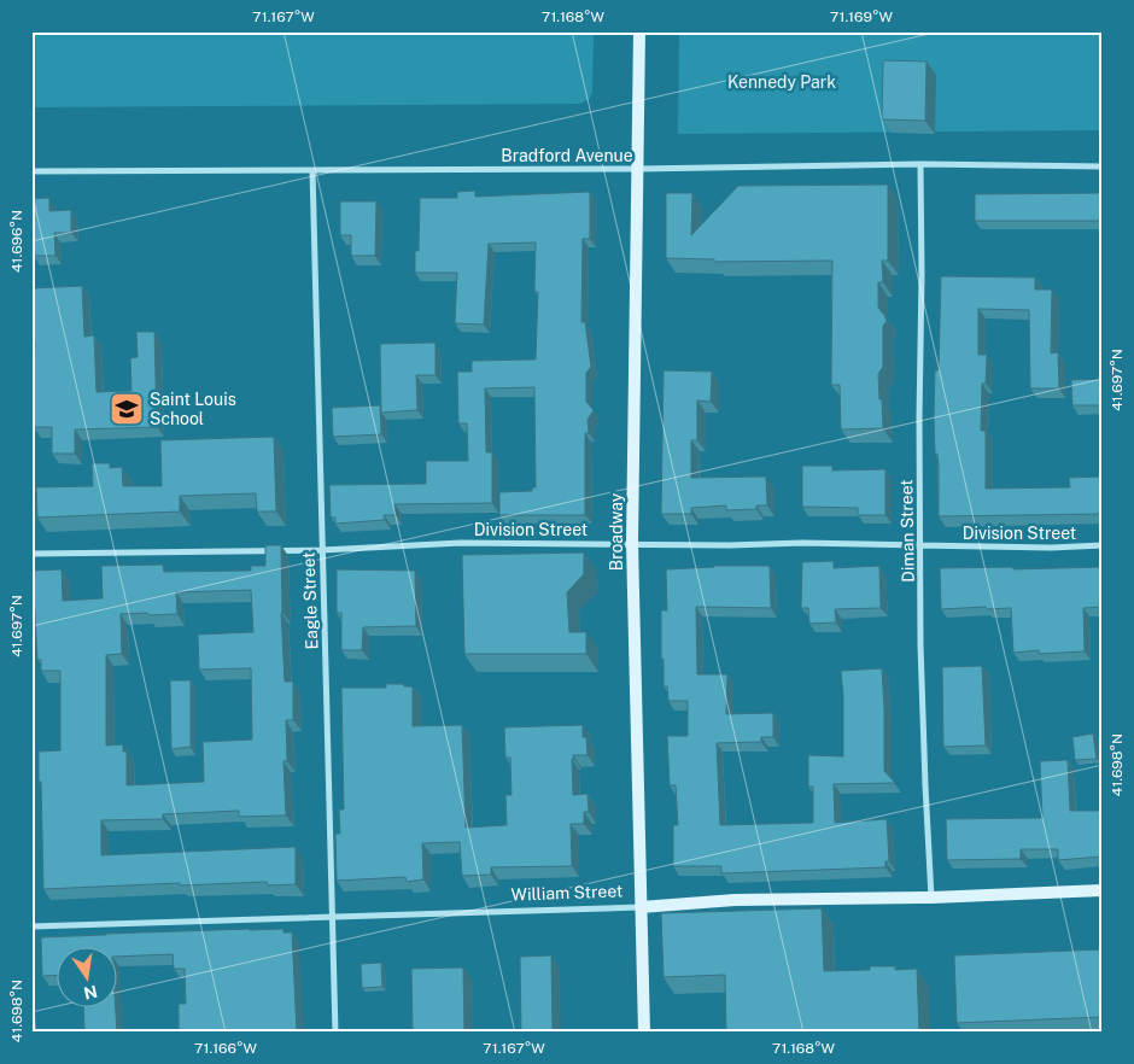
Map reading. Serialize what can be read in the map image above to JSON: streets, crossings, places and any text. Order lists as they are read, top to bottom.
{
  "streets": {
    "main road": ["Broadway", "William Street"],
    "street": [
      "Bradford Avenue",
      "Division Street",
      "Diman Street",
      "Eagle Street"
    ]
  },
  "crossings": [
    ["Bradford Avenue", "Diman Street"],
    ["Bradford Avenue", "Broadway"],
    ["Bradford Avenue", "Eagle Street"],
    ["Division Street", "Diman Street"],
    ["Division Street", "Broadway"],
    ["Division Street", "Eagle Street"],
    ["Diman Street", "William Street"],
    ["Broadway", "William Street"],
    ["Eagle Street", "William Street"]
  ],
  "parks": ["Kennedy Park"],
  "places": {
    "school or university": ["Saint Louis School"]
  },
  "north": "bottom",
  "coordinates": [
    "71.167°W",
    "71.168°W",
    "71.169°W",
    "41.696°N",
    "41.697°N",
    "41.698°N",
    "71.166°W"
  ]
}
